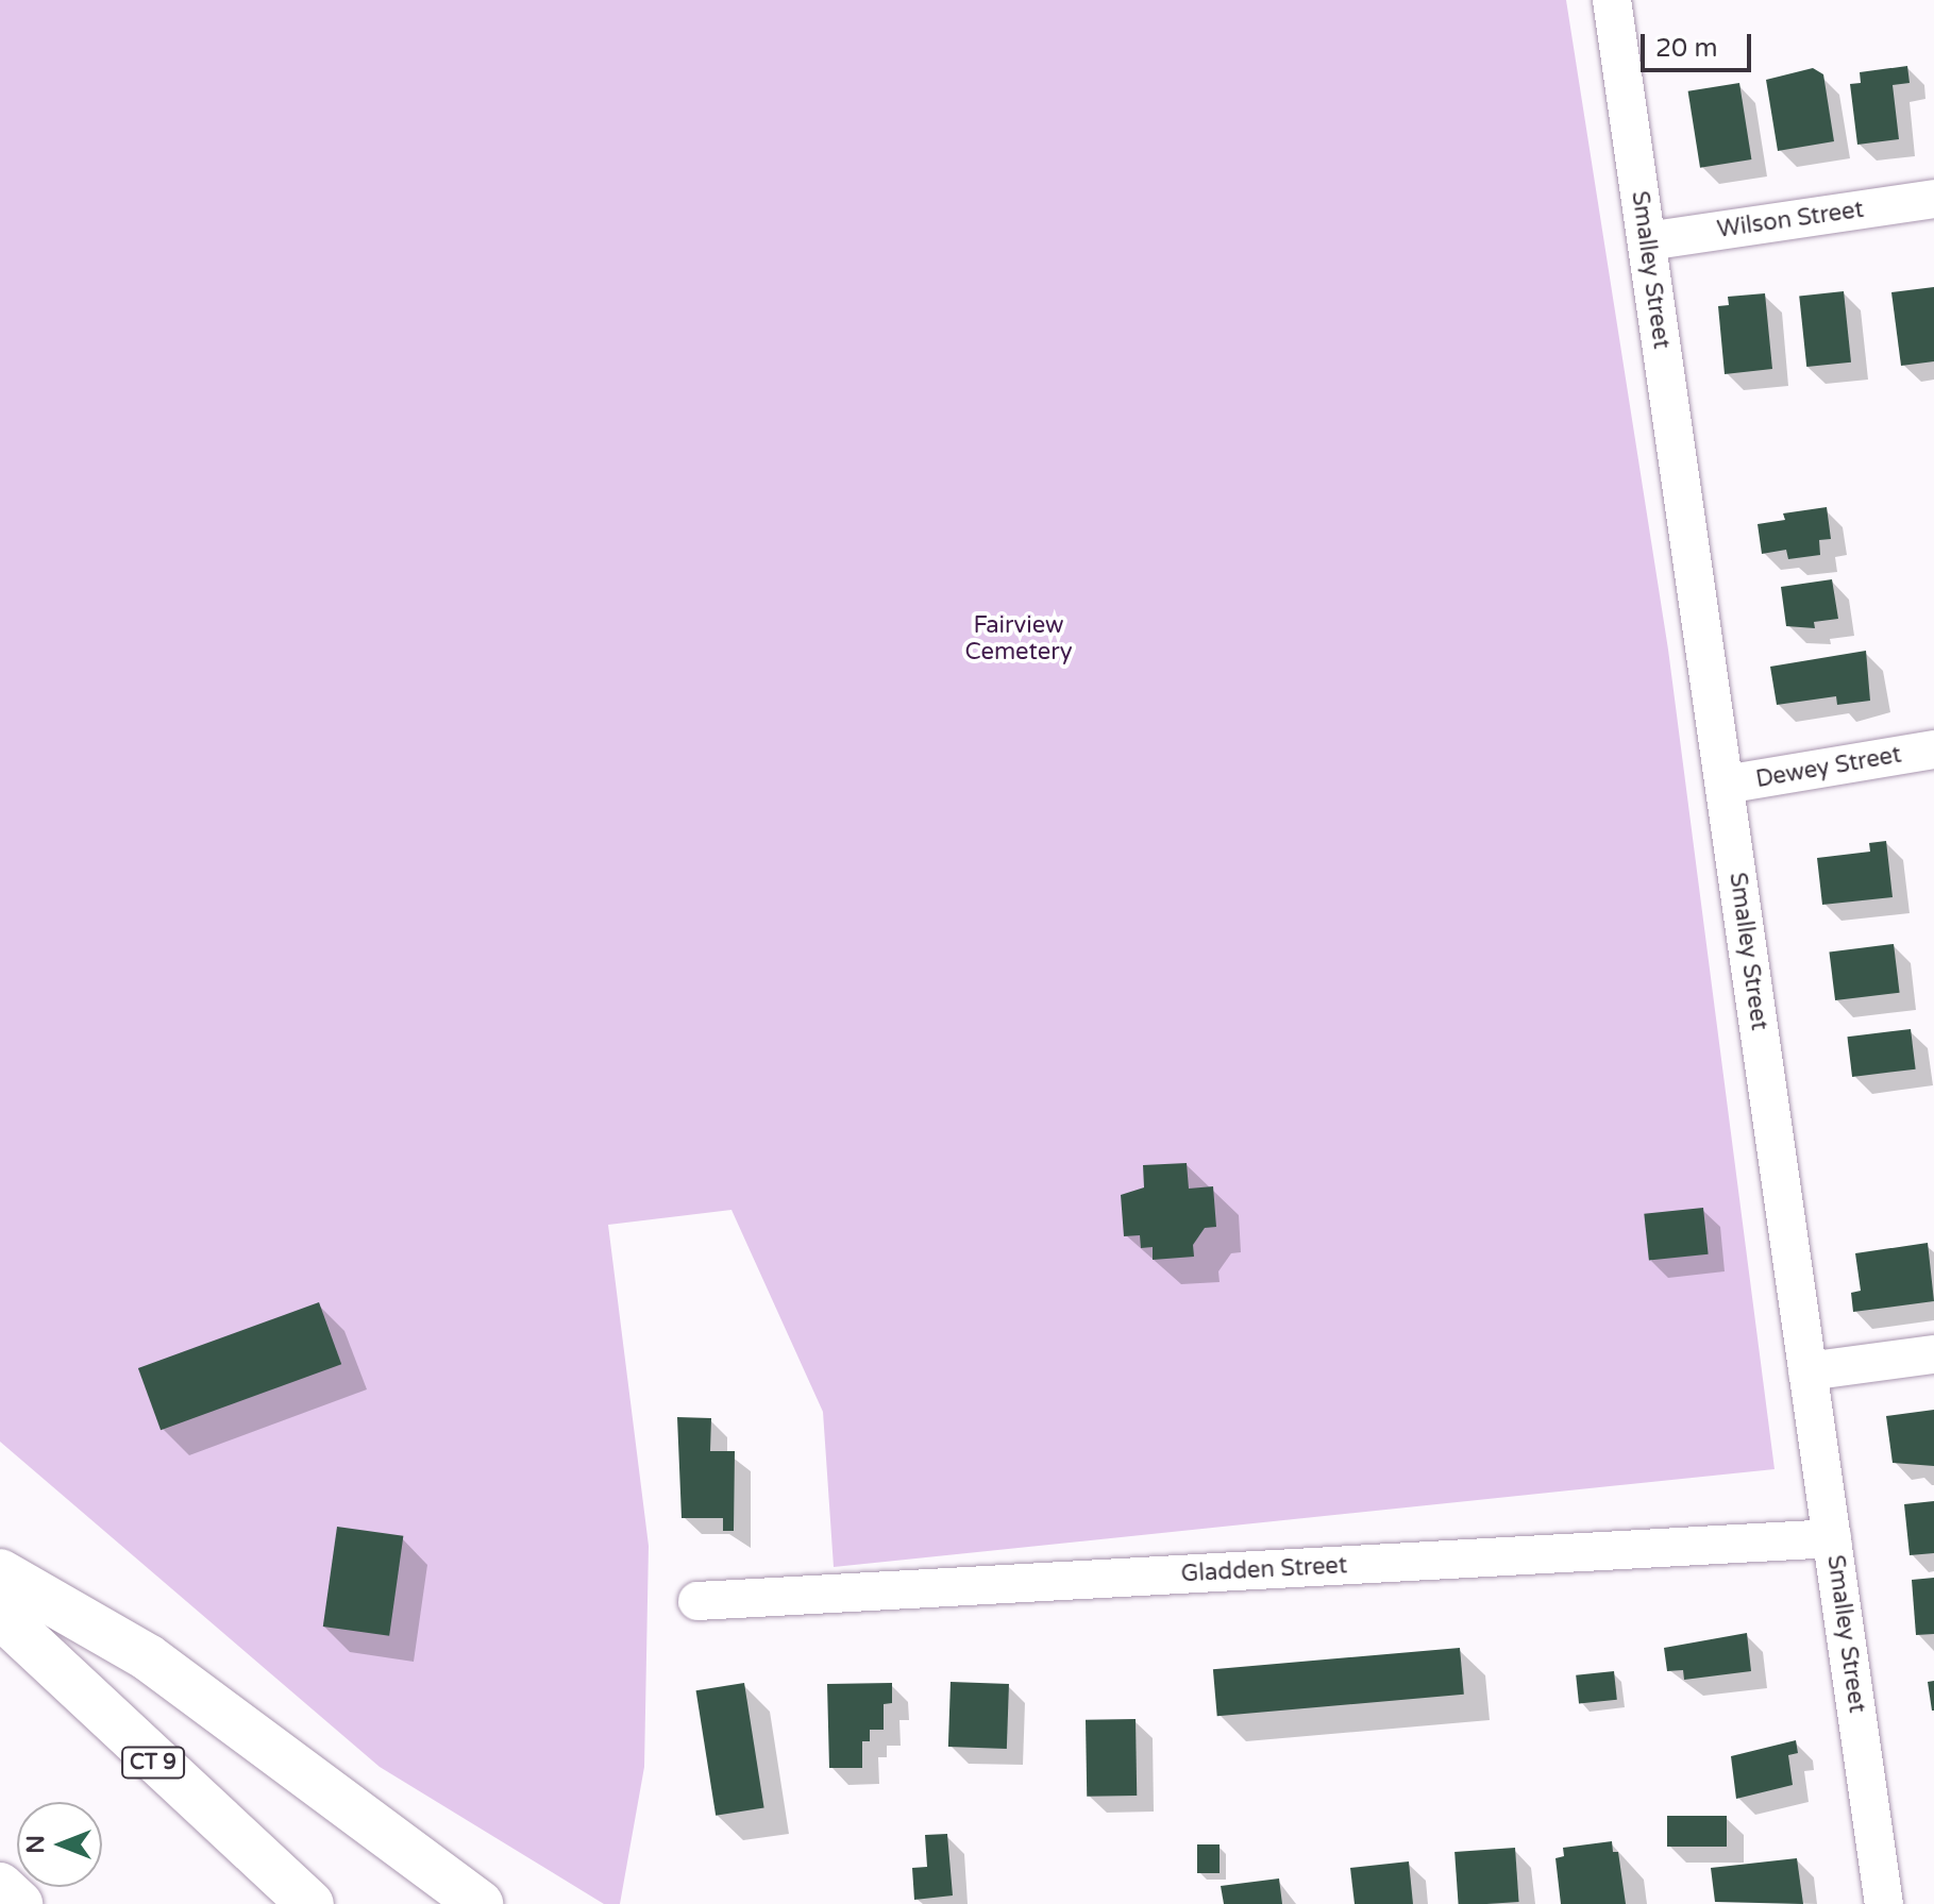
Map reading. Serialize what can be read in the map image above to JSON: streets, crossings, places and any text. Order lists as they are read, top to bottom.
{
  "streets": {
    "highway": ["CT 9"],
    "street": [
      "Wilson Street",
      "Smalley Street",
      "Dewey Street",
      "Gladden Street"
    ]
  },
  "crossings": [
    ["Wilson Street", "Smalley Street"],
    ["Smalley Street", "Dewey Street"],
    ["Smalley Street", "Gladden Street"]
  ],
  "parks": ["Fairview Cemetery"],
  "scale_bar": "20 m",
  "north": "left"
}
